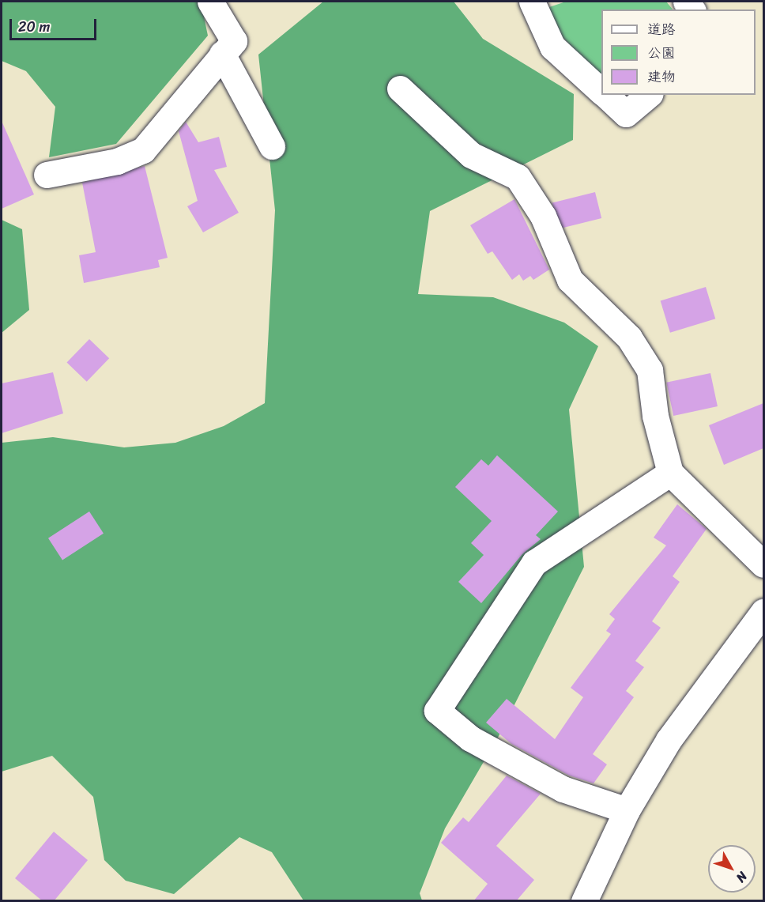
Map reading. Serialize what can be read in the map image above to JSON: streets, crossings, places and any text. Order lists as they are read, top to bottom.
{
  "legend": ["道路", "公園", "建物"],
  "scale_bar": "20 m",
  "north": "bottom right"
}
